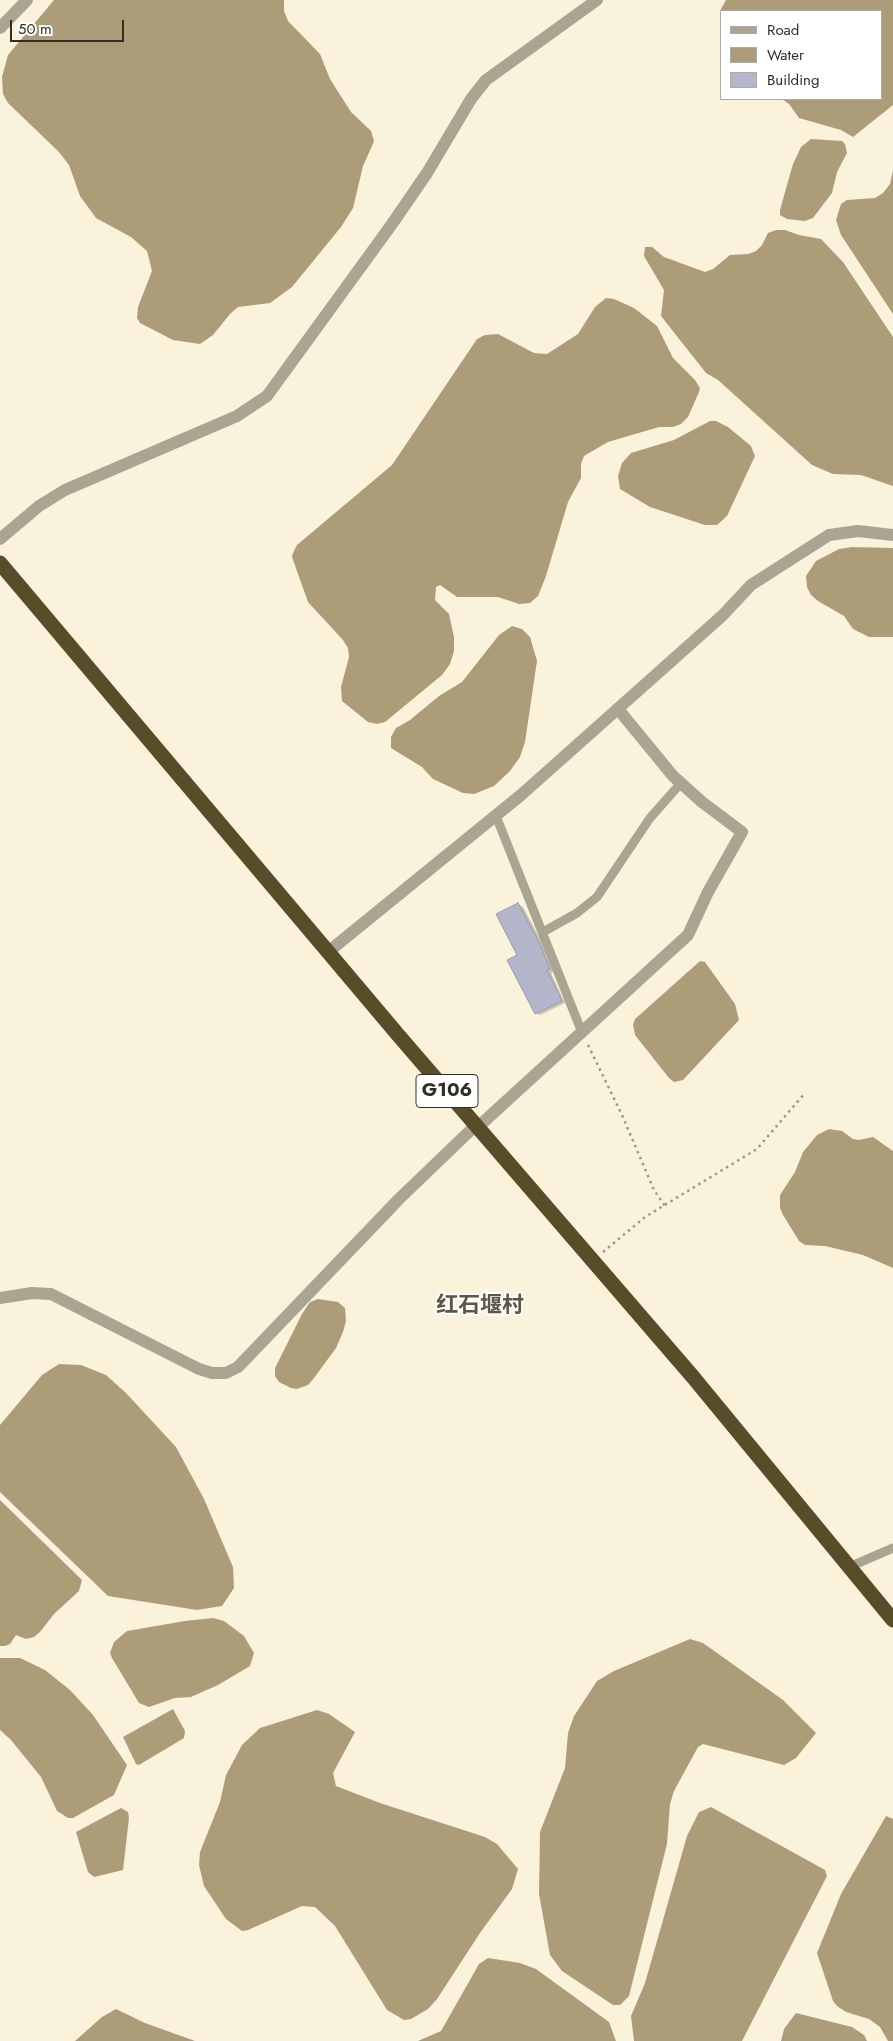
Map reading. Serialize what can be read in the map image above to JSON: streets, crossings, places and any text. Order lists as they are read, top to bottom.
{
  "streets": {
    "highway": ["G106"]
  },
  "districts": ["红石堰村"],
  "legend": ["Road", "Water", "Building"],
  "scale_bar": "50 m"
}
